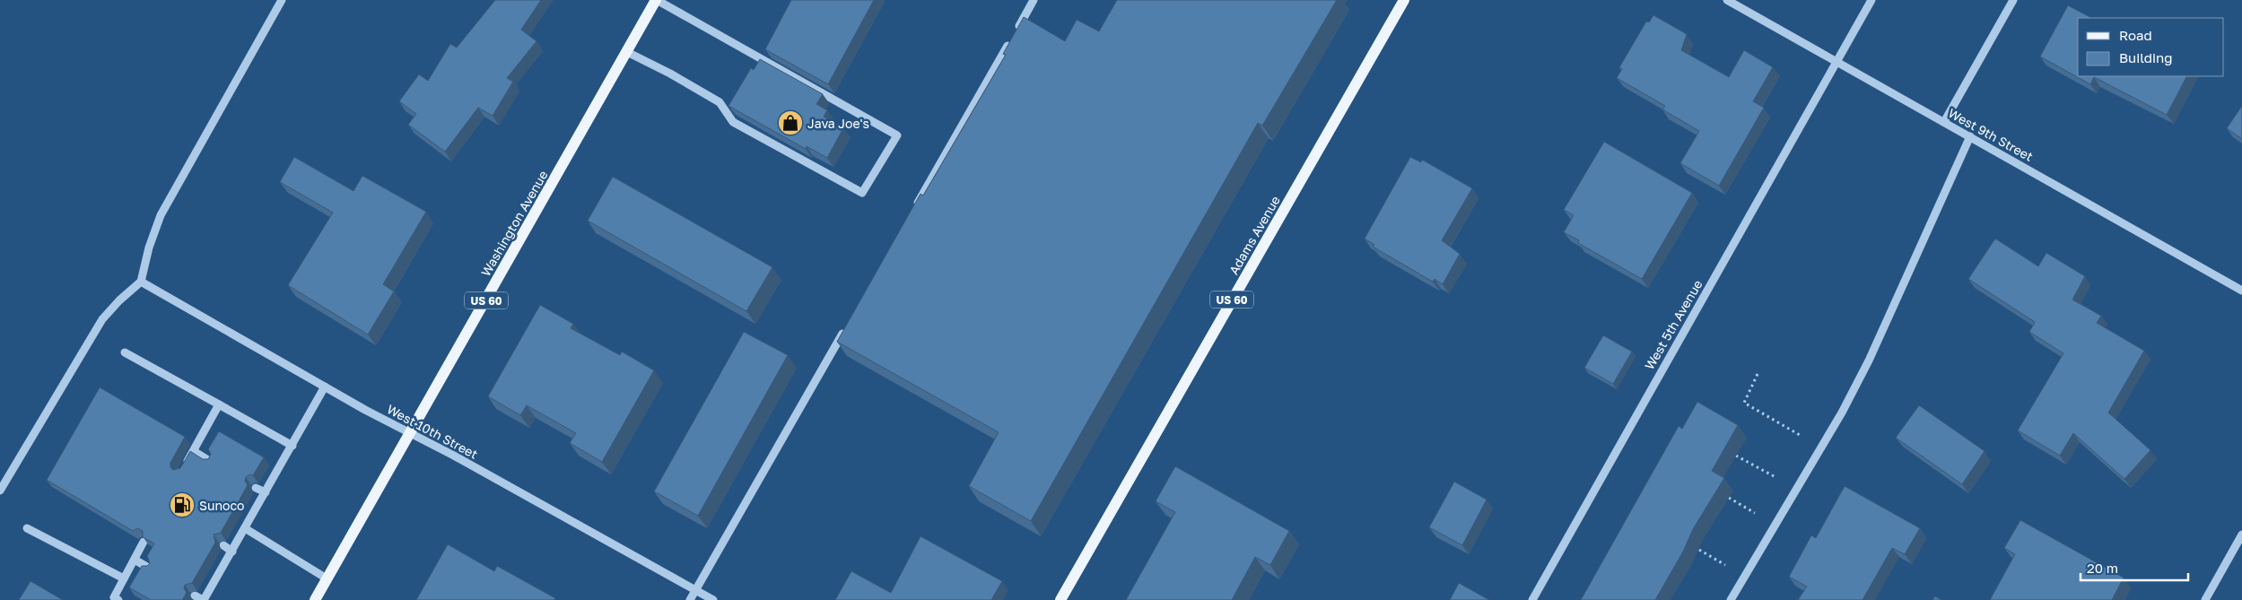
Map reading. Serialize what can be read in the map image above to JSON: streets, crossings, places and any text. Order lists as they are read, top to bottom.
{
  "streets": {
    "main road": ["Washington Avenue", "Adams Avenue", "US 60"],
    "street": ["West 9th Street", "West 5th Avenue", "West 10th Street"]
  },
  "crossings": [
    ["West 9th Street", "West 5th Avenue"],
    ["Washington Avenue", "West 10th Street"]
  ],
  "places": {
    "shop": ["Java Joe's"],
    "fuel station": ["Sunoco"]
  },
  "legend": ["Road", "Building"],
  "scale_bar": "20 m"
}
